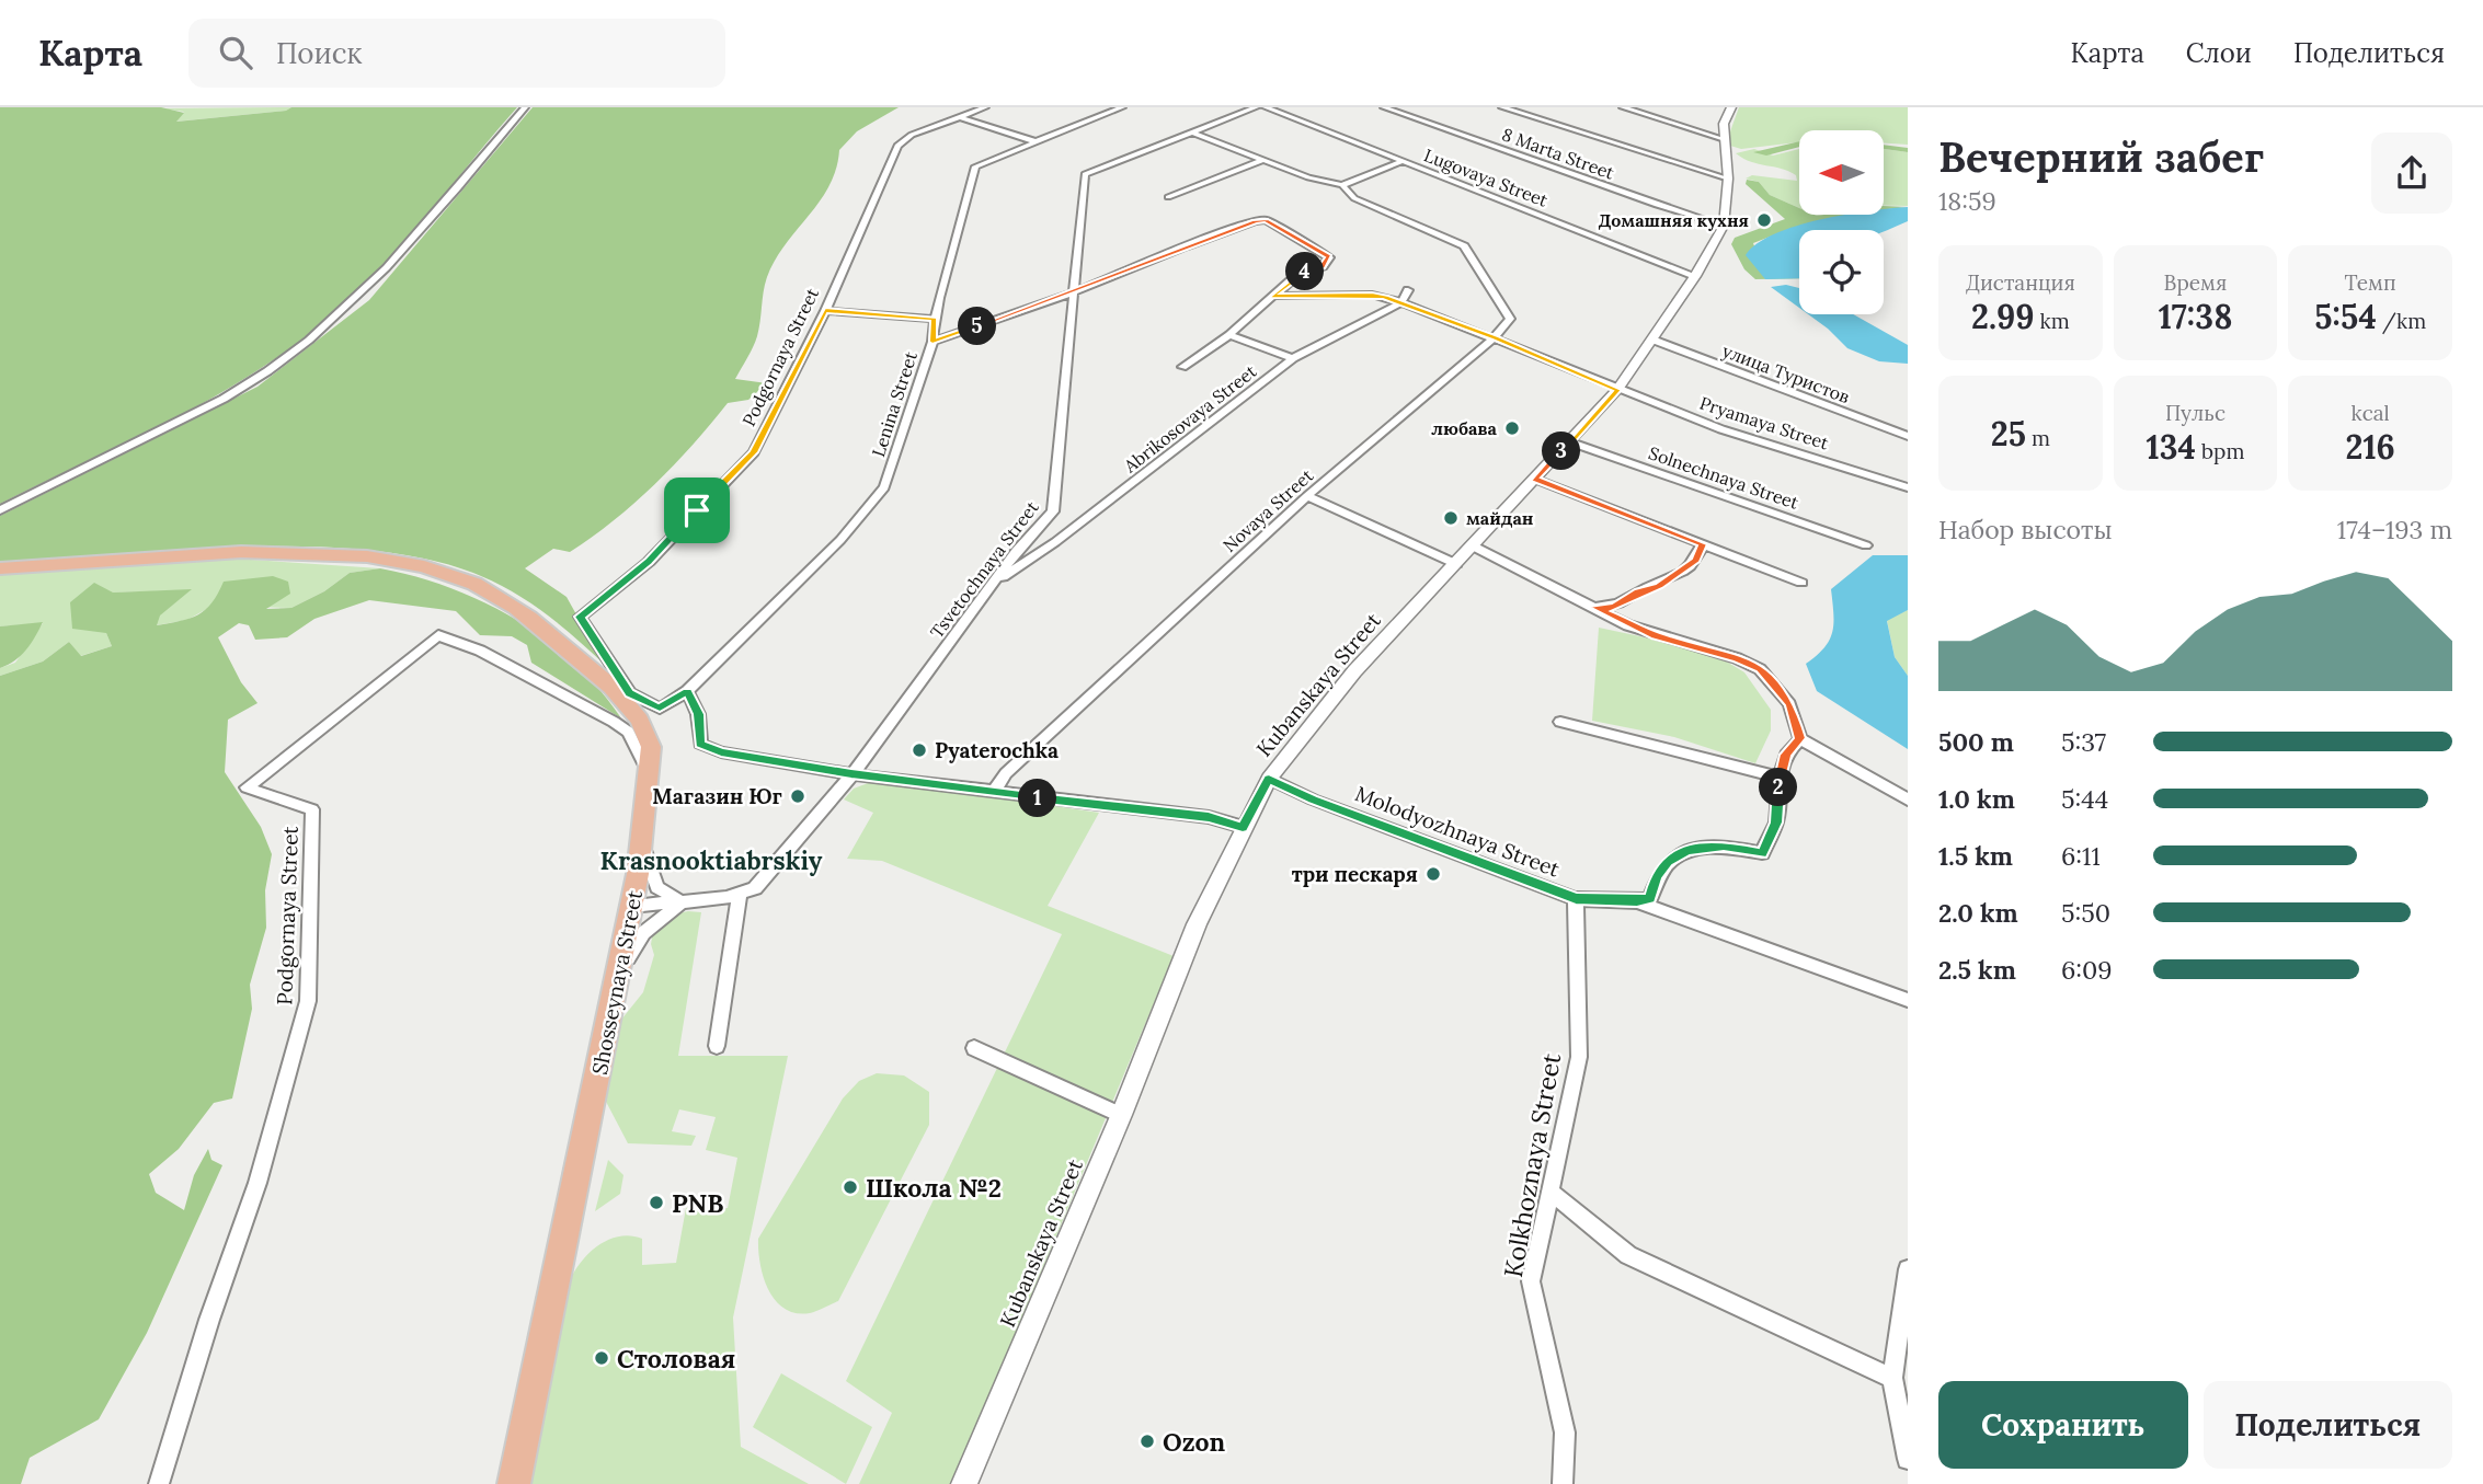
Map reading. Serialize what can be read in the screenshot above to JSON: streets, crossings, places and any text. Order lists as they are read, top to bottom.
{
  "streets": {
    "main road": ["Kubanskaya Street", "Shosseynaya Street"],
    "street": [
      "8 Marta Street",
      "Lugovaya Street",
      "Podgornaya Street",
      "улица Туристов",
      "Lenina Street",
      "Abrikosovaya Street",
      "Pryamaya Street",
      "Solnechnaya Street",
      "Novaya Street",
      "Tsvetochnaya Street",
      "Molodyozhnaya Street",
      "Kolkhoznaya Street"
    ]
  },
  "crossings": [
    ["8 Marta Street", "Kubanskaya Street"],
    ["Lugovaya Street", "Kubanskaya Street"],
    ["Podgornaya Street", "Lenina Street"],
    ["Podgornaya Street", "Shosseynaya Street"],
    ["улица Туристов", "Kubanskaya Street"],
    ["Abrikosovaya Street", "Pryamaya Street"],
    ["Abrikosovaya Street", "Tsvetochnaya Street"],
    ["Pryamaya Street", "Novaya Street"],
    ["Pryamaya Street", "Kubanskaya Street"],
    ["Solnechnaya Street", "Kubanskaya Street"],
    ["Tsvetochnaya Street", "Shosseynaya Street"],
    ["Kubanskaya Street", "Molodyozhnaya Street"],
    ["Molodyozhnaya Street", "Kolkhoznaya Street"]
  ],
  "districts": ["Krasnooktiabrskiy"],
  "places": [
    "Домашняя кухня",
    "любава",
    "майдан",
    "Pyaterochka",
    "Магазин Юг",
    "три пескаря",
    "Школа №2",
    "PNB",
    "Столовая",
    "Ozon"
  ],
  "north": "left",
  "page": {
    "header": "Карта",
    "search": "Поиск",
    "nav": ["Карта", "Слои", "Поделиться"],
    "heading": ["Вечерний забег", "18:59"],
    "stats": [
      ["Дистанция", "2.99 km"],
      ["Время", "17:38"],
      ["Темп", "5:54 /km"],
      ["25 m"],
      ["Пульс", "134 bpm"],
      ["kcal", "216"]
    ],
    "pins": [
      "4",
      "5",
      "3",
      "2",
      "1"
    ],
    "chart": ["Набор высоты", "174–193 m"],
    "list": [
      {
        "name": "500 m",
        "note": "5:37"
      },
      {
        "name": "1.0 km",
        "note": "5:44"
      },
      {
        "name": "1.5 km",
        "note": "6:11"
      },
      {
        "name": "2.0 km",
        "note": "5:50"
      },
      {
        "name": "2.5 km",
        "note": "6:09"
      }
    ],
    "buttons": ["Сохранить", "Поделиться"]
  }
}
